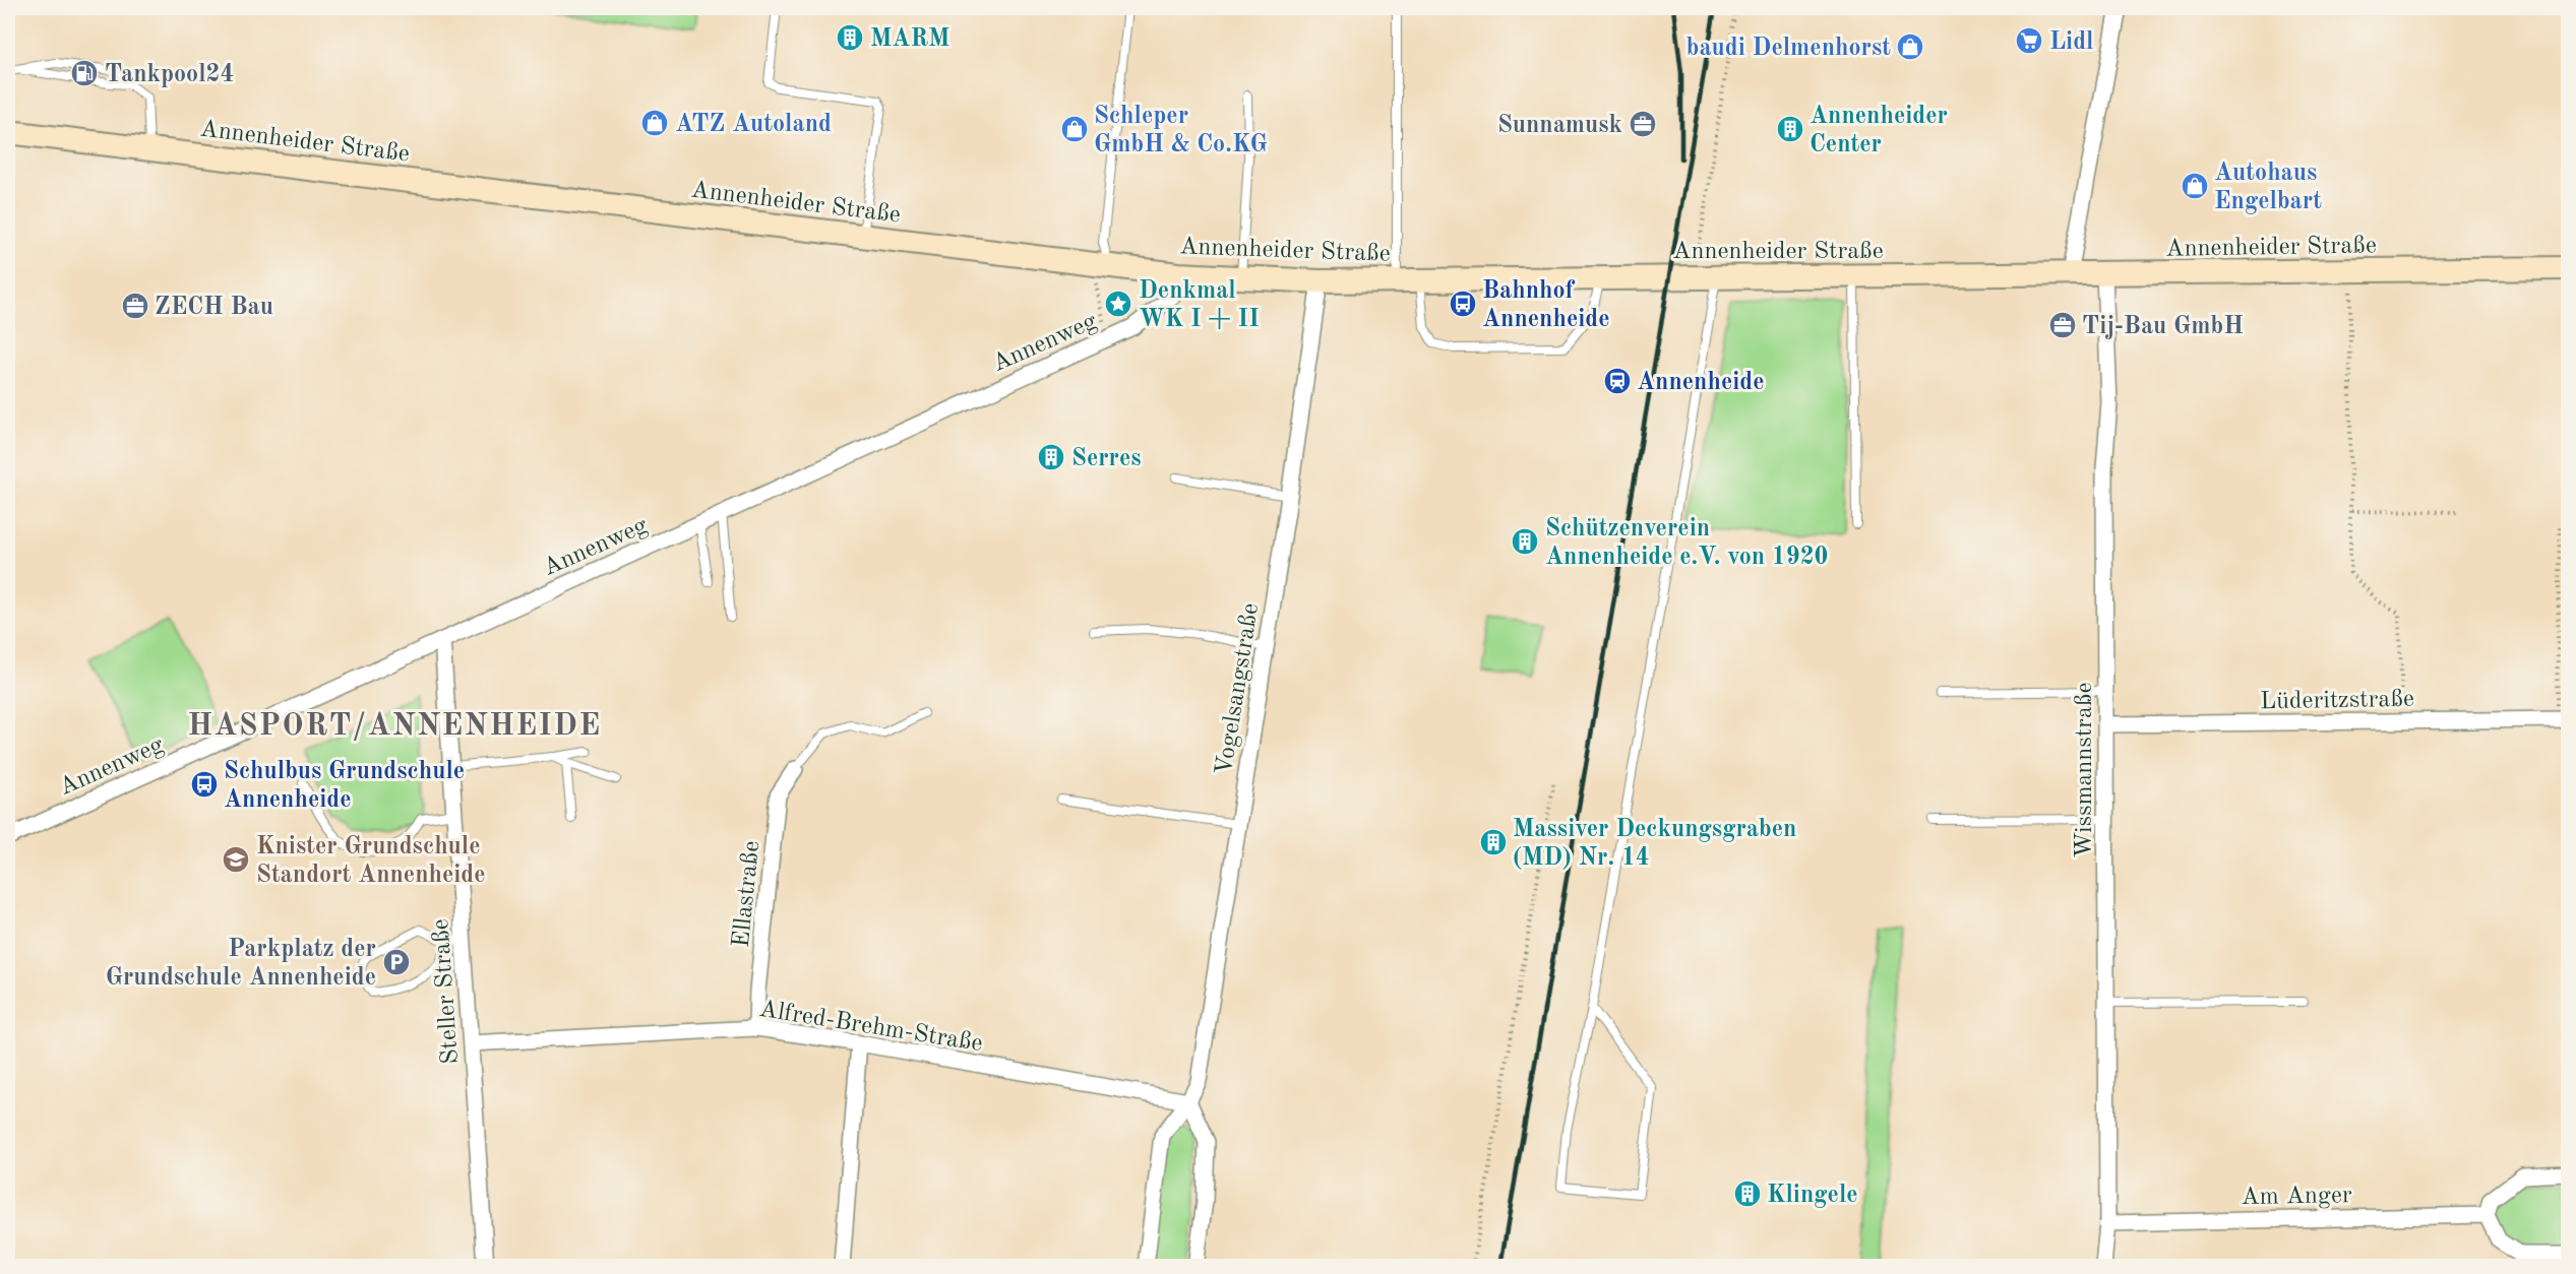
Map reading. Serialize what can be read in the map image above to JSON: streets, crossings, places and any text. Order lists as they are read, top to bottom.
{
  "streets": {
    "street": [
      "Annenheider Straße",
      "Annenweg",
      "Vogelsangstraße",
      "Lüderitzstraße",
      "Wissmannstraße",
      "Ellastraße",
      "Steller Straße",
      "Alfred-Brehm-Straße",
      "Am Anger"
    ]
  },
  "crossings": [
    ["Annenheider Straße", "Annenweg"],
    ["Annenheider Straße", "Vogelsangstraße"],
    ["Annenheider Straße", "Wissmannstraße"],
    ["Annenweg", "Steller Straße"],
    ["Vogelsangstraße", "Alfred-Brehm-Straße"],
    ["Lüderitzstraße", "Wissmannstraße"],
    ["Wissmannstraße", "Am Anger"],
    ["Ellastraße", "Alfred-Brehm-Straße"],
    ["Steller Straße", "Alfred-Brehm-Straße"]
  ],
  "districts": ["HASPORT/ANNENHEIDE"],
  "places": {
    "building": [
      "MARM",
      "Annenheider Center",
      "Serres",
      "Schützenverein Annenheide e.V. von 1920",
      "Massiver Deckungsgraben (MD) Nr. 14",
      "Klingele"
    ],
    "supermarket": ["Lidl"],
    "shop": [
      "baudi Delmenhorst",
      "ATZ Autoland",
      "Schleper GmbH & Co.KG",
      "Autohaus Engelbart"
    ],
    "fuel station": ["Tankpool24"],
    "office": ["Sunnamusk", "ZECH Bau", "Tij-Bau GmbH"],
    "place": ["Denkmal WK I + II"],
    "bus stop": ["Bahnhof Annenheide", "Schulbus Grundschule Annenheide"],
    "station": ["Annenheide"],
    "school or university": ["Knister Grundschule Standort Annenheide"],
    "parking": ["Parkplatz der Grundschule Annenheide"]
  }
}
